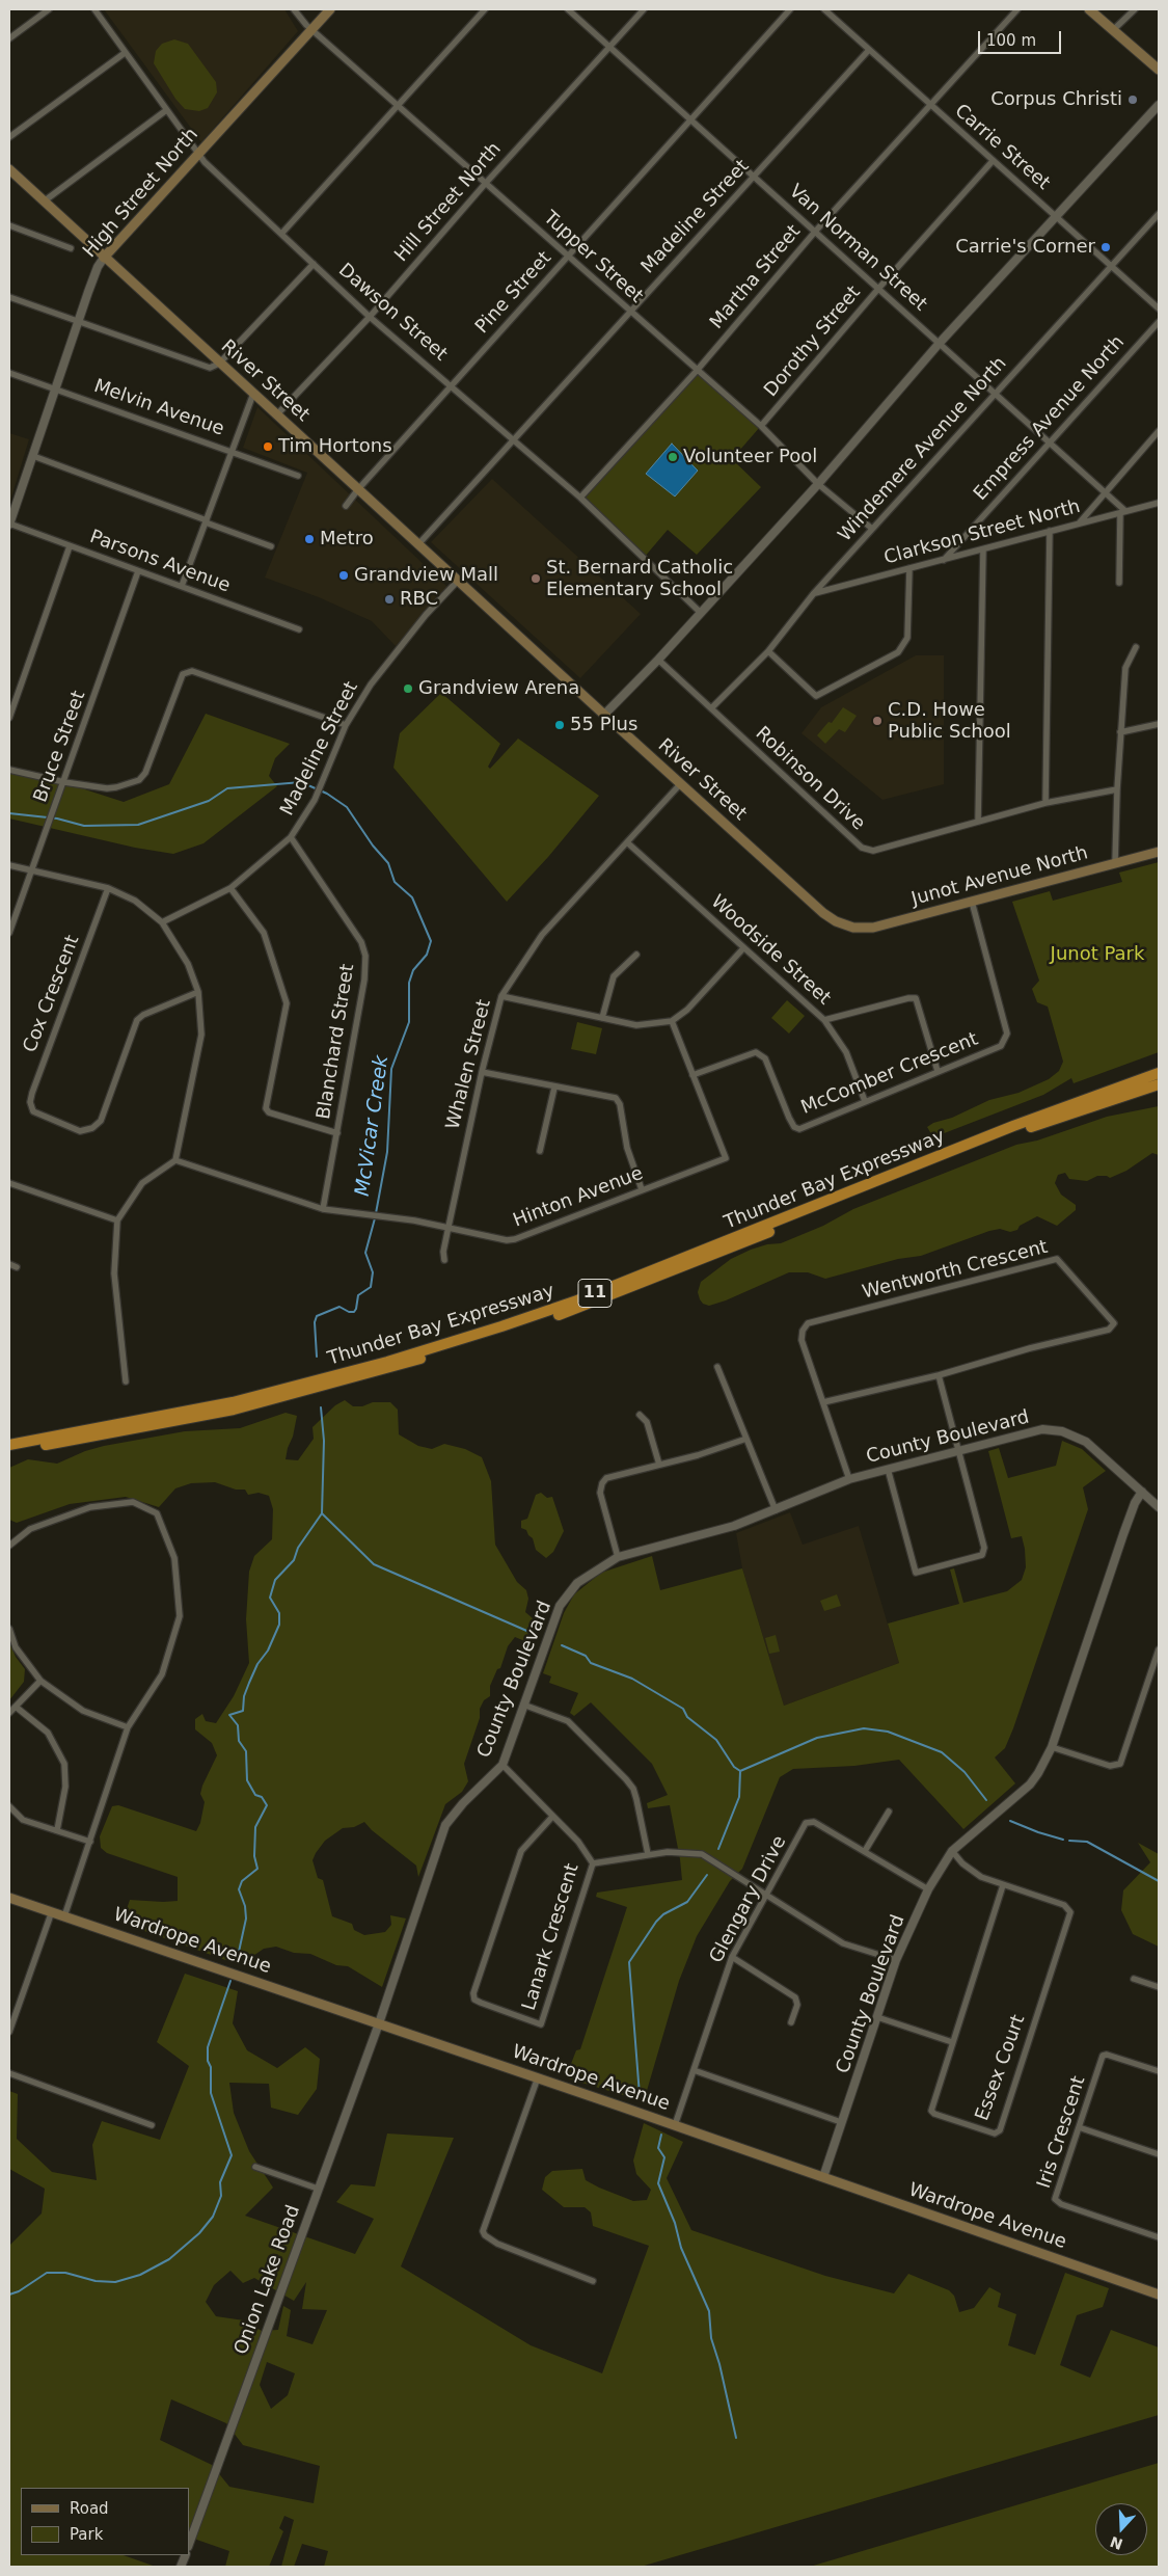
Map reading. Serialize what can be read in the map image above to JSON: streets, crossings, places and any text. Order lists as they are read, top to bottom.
{
  "streets": {
    "highway": ["Thunder Bay Expressway", "11"],
    "main road": [
      "High Street North",
      "River Street",
      "Junot Avenue North",
      "Wardrope Avenue"
    ],
    "street": [
      "Carrie Street",
      "Hill Street North",
      "Madeline Street",
      "Van Norman Street",
      "Tupper Street",
      "Martha Street",
      "Pine Street",
      "Dawson Street",
      "Dorothy Street",
      "Melvin Avenue",
      "Empress Avenue North",
      "Windemere Avenue North",
      "Clarkson Street North",
      "Parsons Avenue",
      "Bruce Street",
      "Robinson Drive",
      "Woodside Street",
      "Cox Crescent",
      "Blanchard Street",
      "Whalen Street",
      "McComber Crescent",
      "Hinton Avenue",
      "Wentworth Crescent",
      "County Boulevard",
      "Glengary Drive",
      "Lanark Crescent",
      "Essex Court",
      "Iris Crescent",
      "Onion Lake Road"
    ]
  },
  "crossings": [
    ["Carrie Street", "Madeline Street"],
    ["Carrie Street", "Martha Street"],
    ["Carrie Street", "Dorothy Street"],
    ["Carrie Street", "Windemere Avenue North"],
    ["High Street North", "Tupper Street"],
    ["High Street North", "Dawson Street"],
    ["High Street North", "River Street"],
    ["High Street North", "Melvin Avenue"],
    ["High Street North", "Parsons Avenue"],
    ["Hill Street North", "Van Norman Street"],
    ["Hill Street North", "Tupper Street"],
    ["Hill Street North", "Dawson Street"],
    ["Hill Street North", "River Street"],
    ["Madeline Street", "Van Norman Street"],
    ["Madeline Street", "Tupper Street"],
    ["Madeline Street", "Dawson Street"],
    ["Madeline Street", "River Street"],
    ["Madeline Street", "Blanchard Street"],
    ["Van Norman Street", "Martha Street"],
    ["Van Norman Street", "Pine Street"],
    ["Van Norman Street", "Dorothy Street"],
    ["Van Norman Street", "Empress Avenue North"],
    ["Van Norman Street", "Windemere Avenue North"],
    ["Van Norman Street", "Clarkson Street North"],
    ["Tupper Street", "Martha Street"],
    ["Tupper Street", "Pine Street"],
    ["Tupper Street", "Dorothy Street"],
    ["Tupper Street", "Windemere Avenue North"],
    ["Martha Street", "Dawson Street"],
    ["Pine Street", "Dawson Street"],
    ["Pine Street", "River Street"],
    ["River Street", "Junot Avenue North"],
    ["River Street", "Whalen Street"],
    ["Empress Avenue North", "Clarkson Street North"],
    ["Windemere Avenue North", "Clarkson Street North"],
    ["Windemere Avenue North", "Robinson Drive"],
    ["Parsons Avenue", "Bruce Street"],
    ["Junot Avenue North", "McComber Crescent"],
    ["Woodside Street", "Whalen Street"],
    ["Woodside Street", "McComber Crescent"],
    ["Blanchard Street", "Hinton Avenue"],
    ["Whalen Street", "Hinton Avenue"],
    ["McComber Crescent", "Hinton Avenue"],
    ["Wentworth Crescent", "County Boulevard"],
    ["County Boulevard", "Glengary Drive"],
    ["County Boulevard", "Lanark Crescent"],
    ["County Boulevard", "Wardrope Avenue"],
    ["County Boulevard", "Essex Court"],
    ["County Boulevard", "Onion Lake Road"],
    ["Glengary Drive", "Wardrope Avenue"],
    ["Wardrope Avenue", "Onion Lake Road"]
  ],
  "water": ["McVicar Creek"],
  "parks": ["Junot Park"],
  "places": [
    "Corpus Christi",
    "Carrie's Corner",
    "Tim Hortons",
    "Volunteer Pool",
    "Metro",
    "Grandview Mall",
    "St. Bernard Catholic Elementary School",
    "RBC",
    "Grandview Arena",
    "C.D. Howe Public School",
    "55 Plus"
  ],
  "legend": ["Road", "Park"],
  "scale_bar": "100 m",
  "north": "bottom"
}
